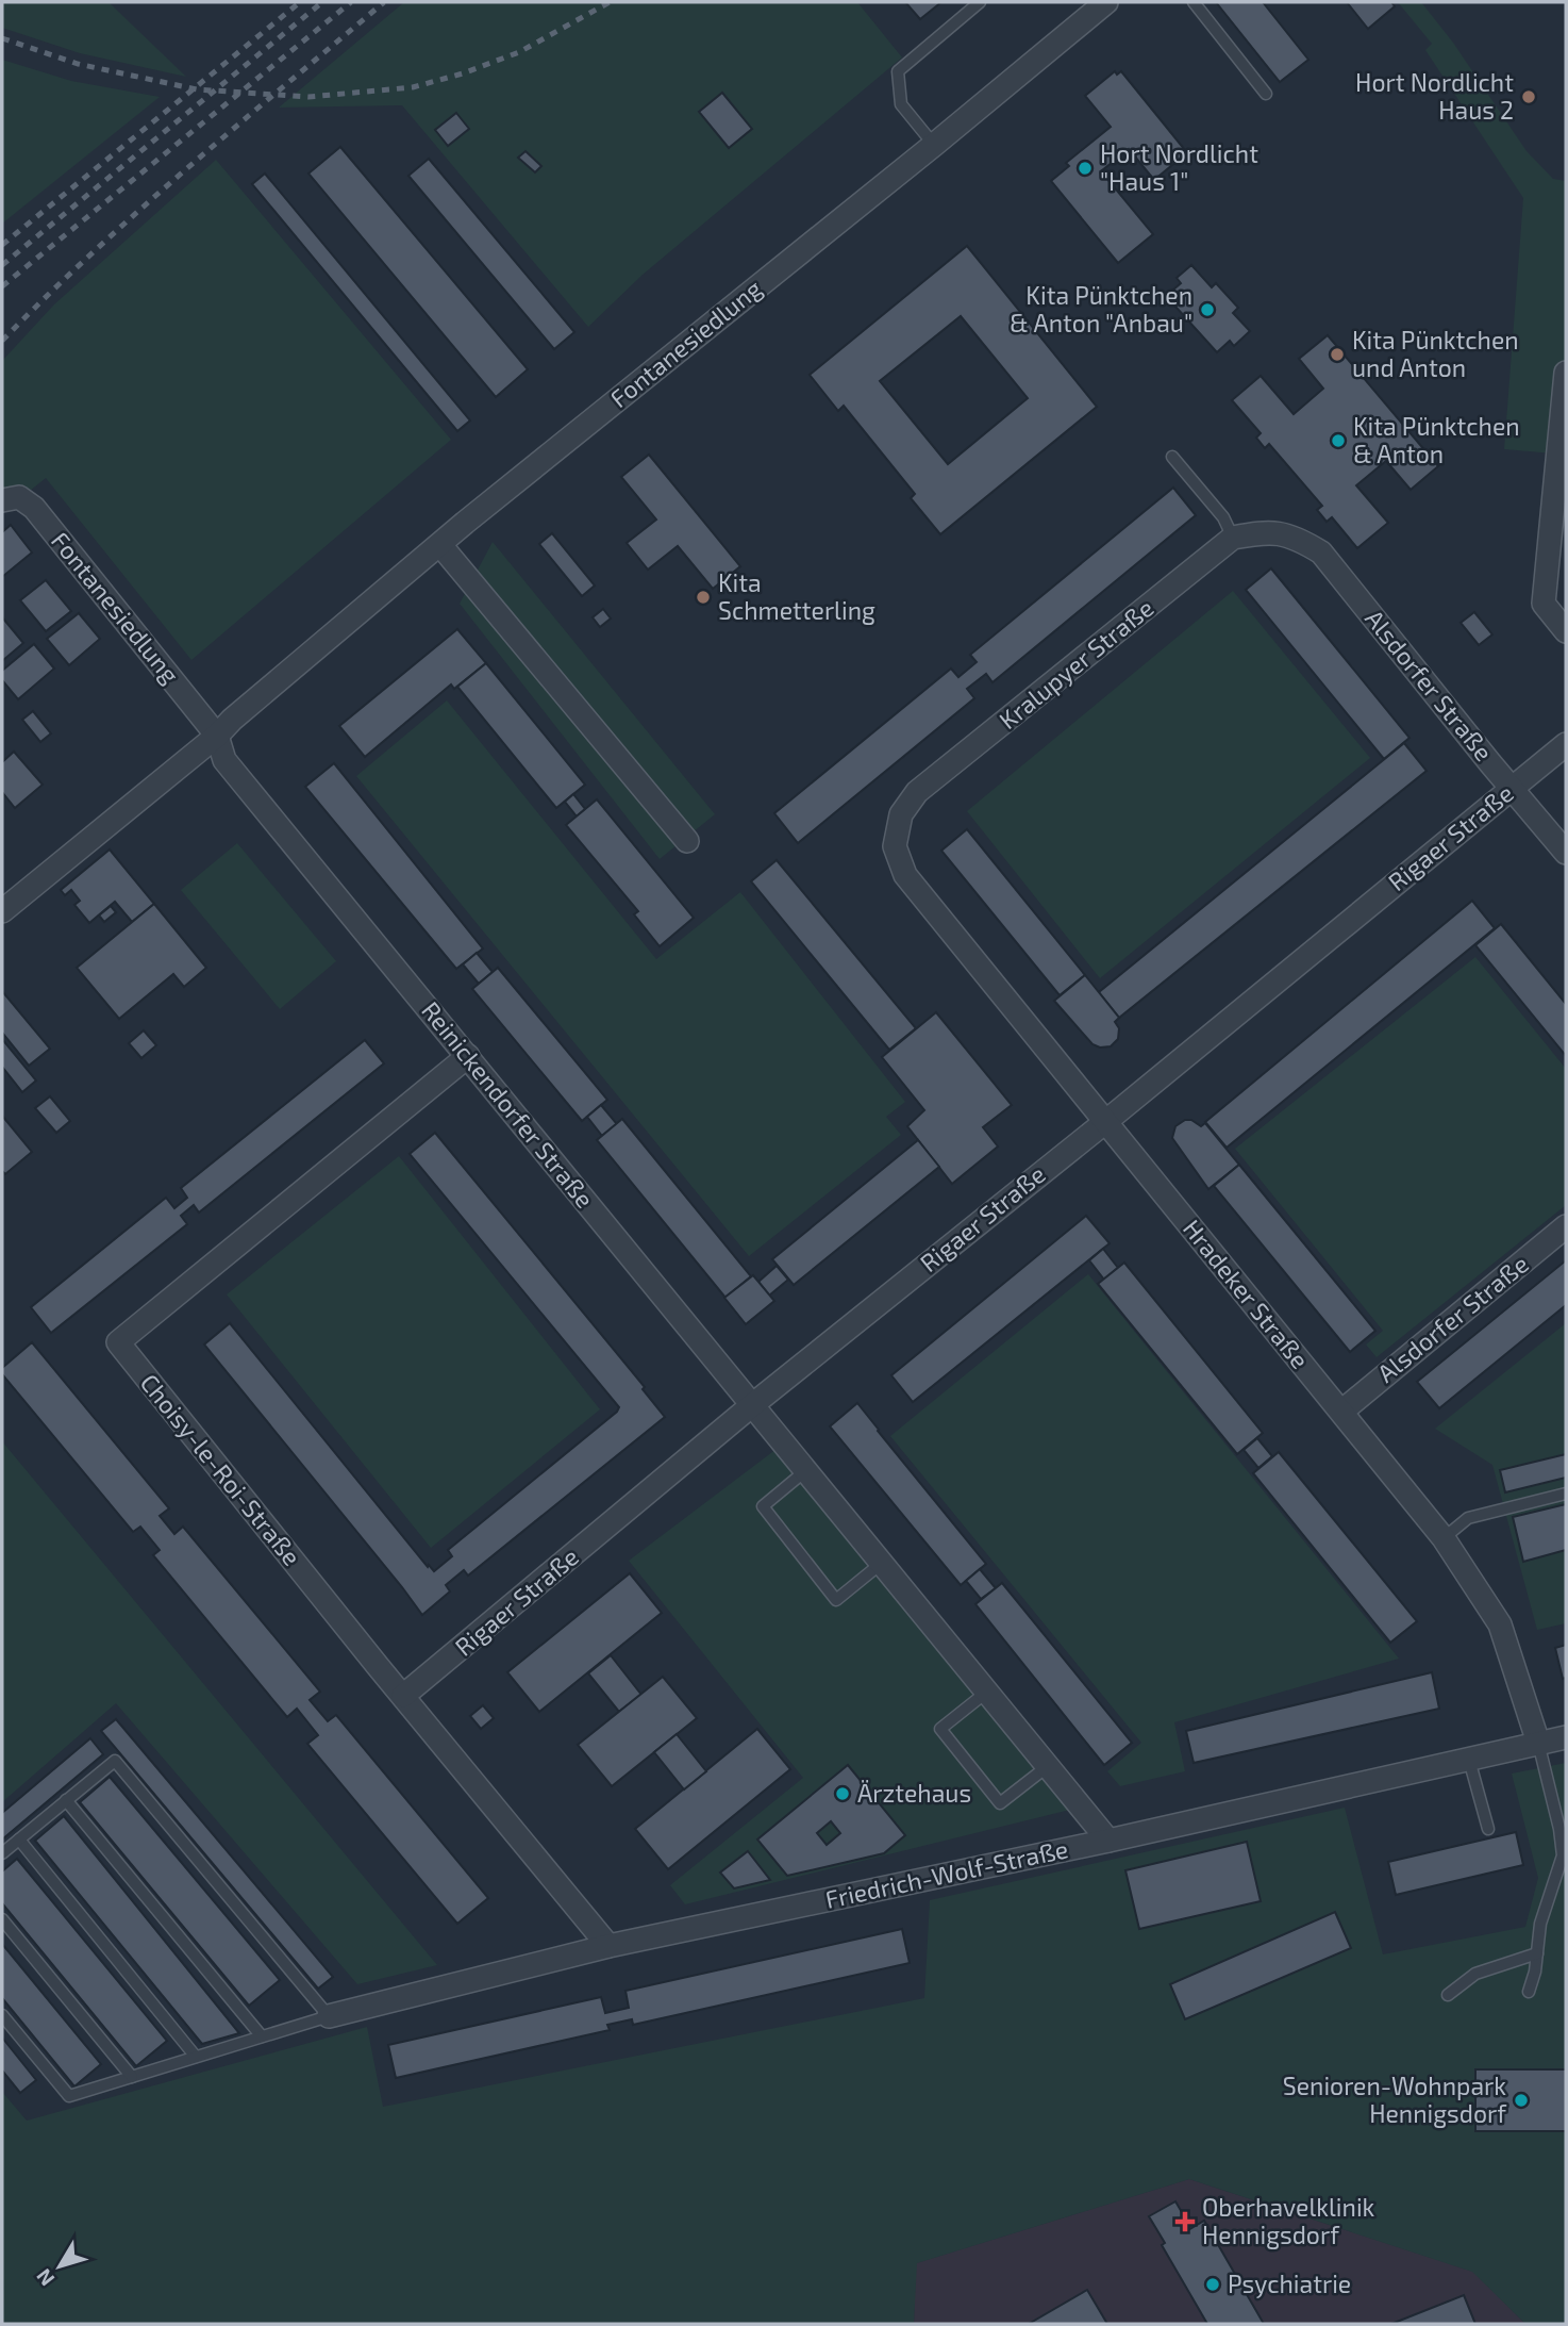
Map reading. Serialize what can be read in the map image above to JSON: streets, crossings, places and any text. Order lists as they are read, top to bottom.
{
  "streets": {
    "street": [
      "Fontanesiedlung",
      "Kralupyer Straße",
      "Alsdorfer Straße",
      "Rigaer Straße",
      "Reinickendorfer Straße",
      "Hradeker Straße",
      "Choisy-le-Roi-Straße",
      "Friedrich-Wolf-Straße"
    ]
  },
  "crossings": [
    ["Fontanesiedlung", "Reinickendorfer Straße"],
    ["Kralupyer Straße", "Alsdorfer Straße"],
    ["Kralupyer Straße", "Hradeker Straße"],
    ["Alsdorfer Straße", "Rigaer Straße"],
    ["Alsdorfer Straße", "Hradeker Straße"],
    ["Rigaer Straße", "Reinickendorfer Straße"],
    ["Rigaer Straße", "Hradeker Straße"],
    ["Rigaer Straße", "Choisy-le-Roi-Straße"],
    ["Reinickendorfer Straße", "Choisy-le-Roi-Straße"],
    ["Reinickendorfer Straße", "Friedrich-Wolf-Straße"],
    ["Hradeker Straße", "Friedrich-Wolf-Straße"],
    ["Choisy-le-Roi-Straße", "Friedrich-Wolf-Straße"]
  ],
  "places": {
    "other": [
      "Hort Nordlicht Haus 2",
      "Hort Nordlicht \"Haus 1\"",
      "Kita Pünktchen & Anton \"Anbau\"",
      "Kita Pünktchen und Anton",
      "Kita Pünktchen & Anton",
      "Kita Schmetterling",
      "Ärztehaus",
      "Senioren-Wohnpark Hennigsdorf",
      "Psychiatrie"
    ],
    "health": ["Oberhavelklinik Hennigsdorf"]
  },
  "north": "bottom left"
}
